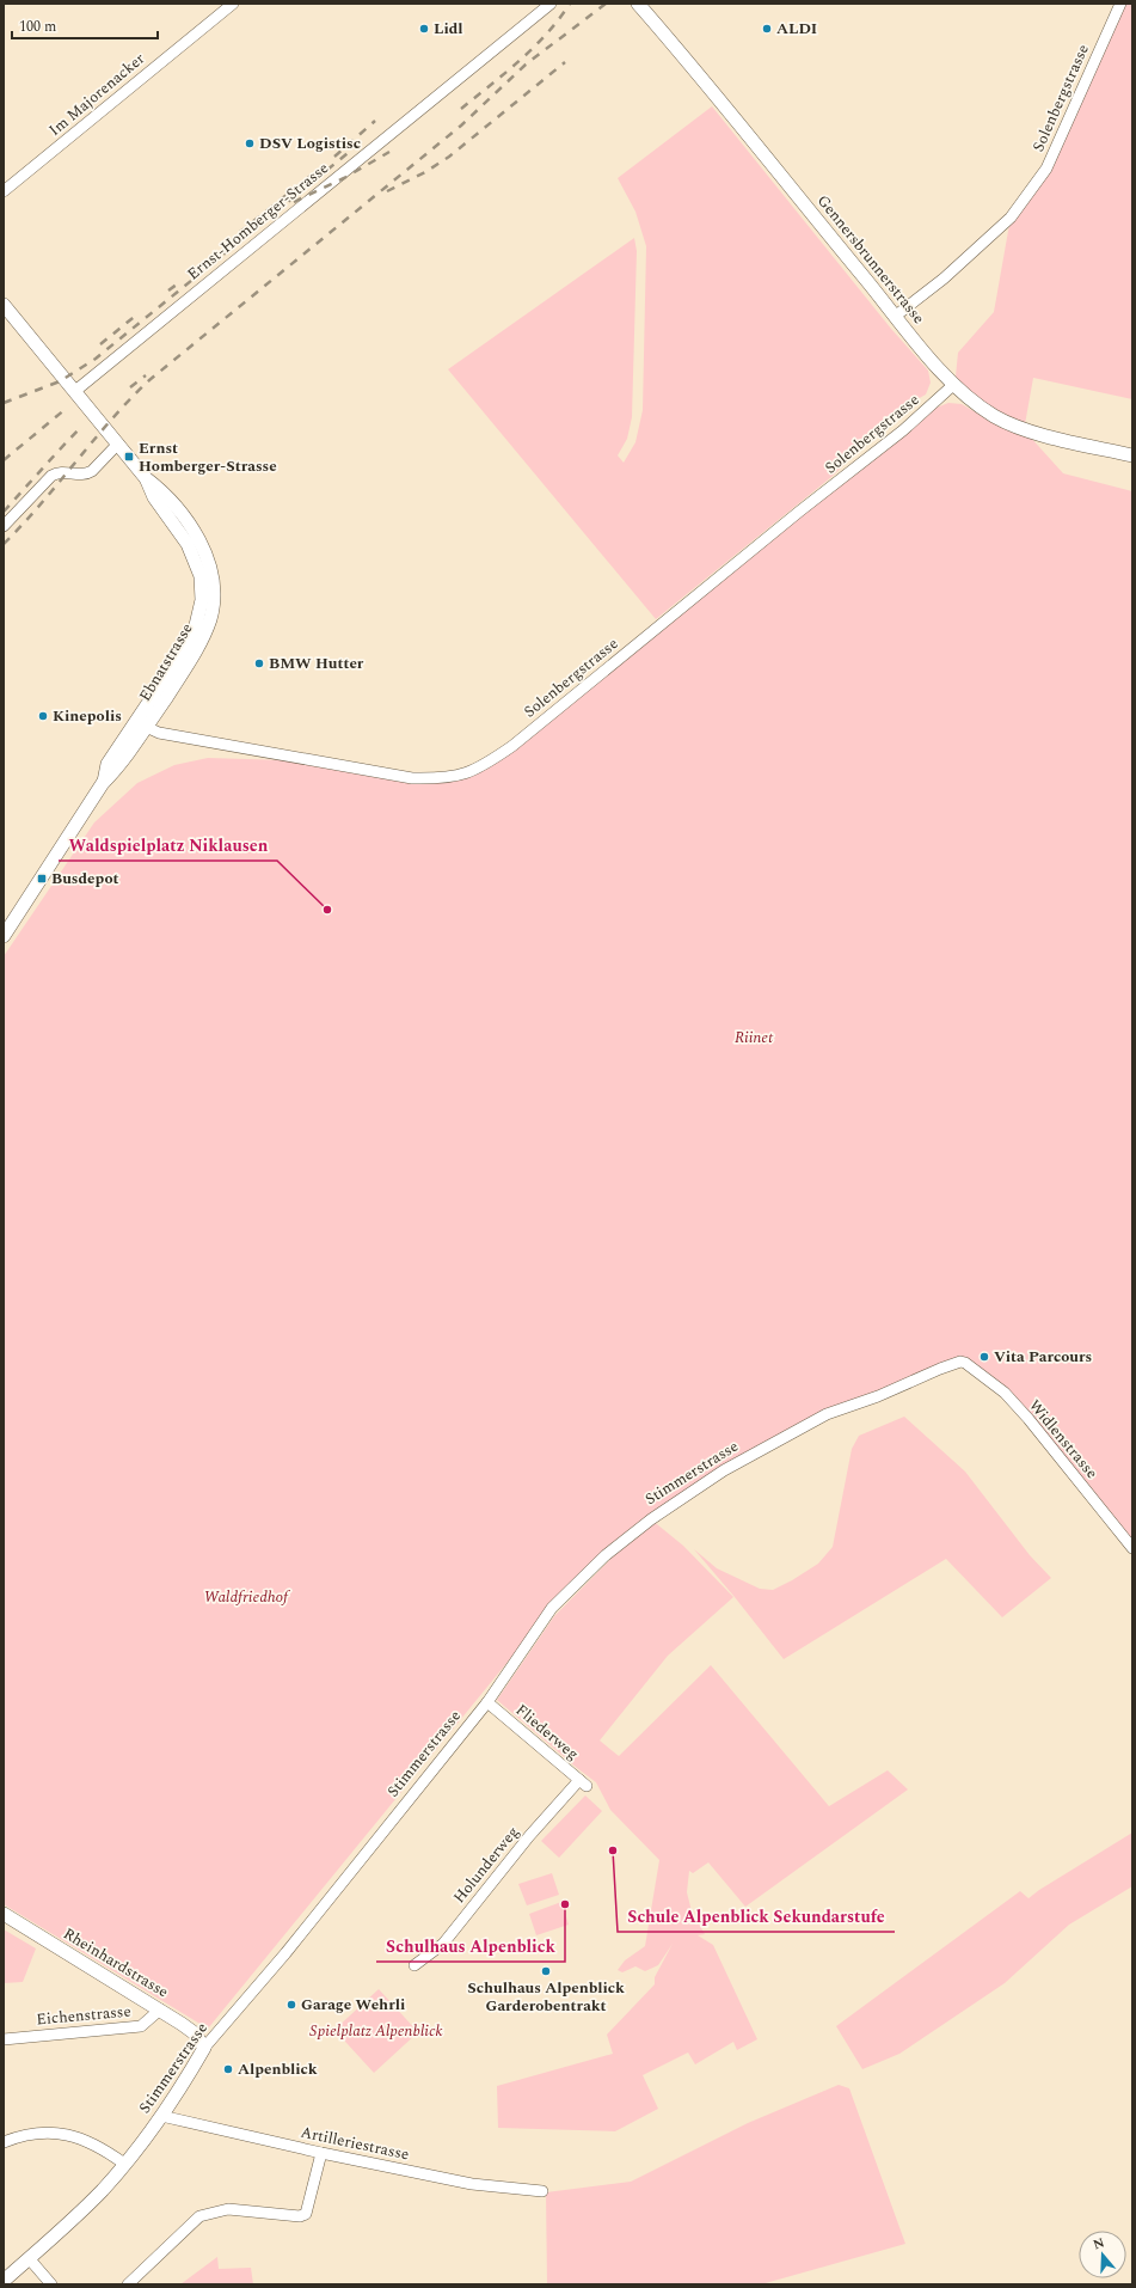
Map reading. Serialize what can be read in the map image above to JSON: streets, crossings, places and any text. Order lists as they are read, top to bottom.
{
  "streets": {
    "street": [
      "Im Majorenacker",
      "Solenbergstrasse",
      "Ernst-Homberger-Strasse",
      "Gennersbrunnerstrasse",
      "Ebnatstrasse",
      "Widlenstrasse",
      "Stimmerstrasse",
      "Fliederweg",
      "Holunderweg",
      "Rheinhardstrasse",
      "Eichenstrasse",
      "Artilleriestrasse"
    ]
  },
  "crossings": [
    ["Solenbergstrasse", "Gennersbrunnerstrasse"],
    ["Solenbergstrasse", "Ebnatstrasse"],
    ["Ernst-Homberger-Strasse", "Ebnatstrasse"],
    ["Widlenstrasse", "Stimmerstrasse"],
    ["Stimmerstrasse", "Fliederweg"],
    ["Stimmerstrasse", "Rheinhardstrasse"],
    ["Stimmerstrasse", "Artilleriestrasse"],
    ["Fliederweg", "Holunderweg"],
    ["Rheinhardstrasse", "Eichenstrasse"]
  ],
  "parks": ["Riinet", "Waldfriedhof", "Spielplatz Alpenblick"],
  "places": {
    "other": [
      "Lidl",
      "ALDI",
      "DSV Logistisc",
      "BMW Hutter",
      "Kinepolis",
      "Waldspielplatz Niklausen",
      "Vita Parcours",
      "Schule Alpenblick Sekundarstufe",
      "Schulhaus Alpenblick",
      "Schulhaus Alpenblick Garderobentrakt",
      "Garage Wehrli",
      "Alpenblick"
    ],
    "transit": ["Ernst Homberger-Strasse", "Busdepot"]
  },
  "scale_bar": "100 m",
  "north": "top"
}
